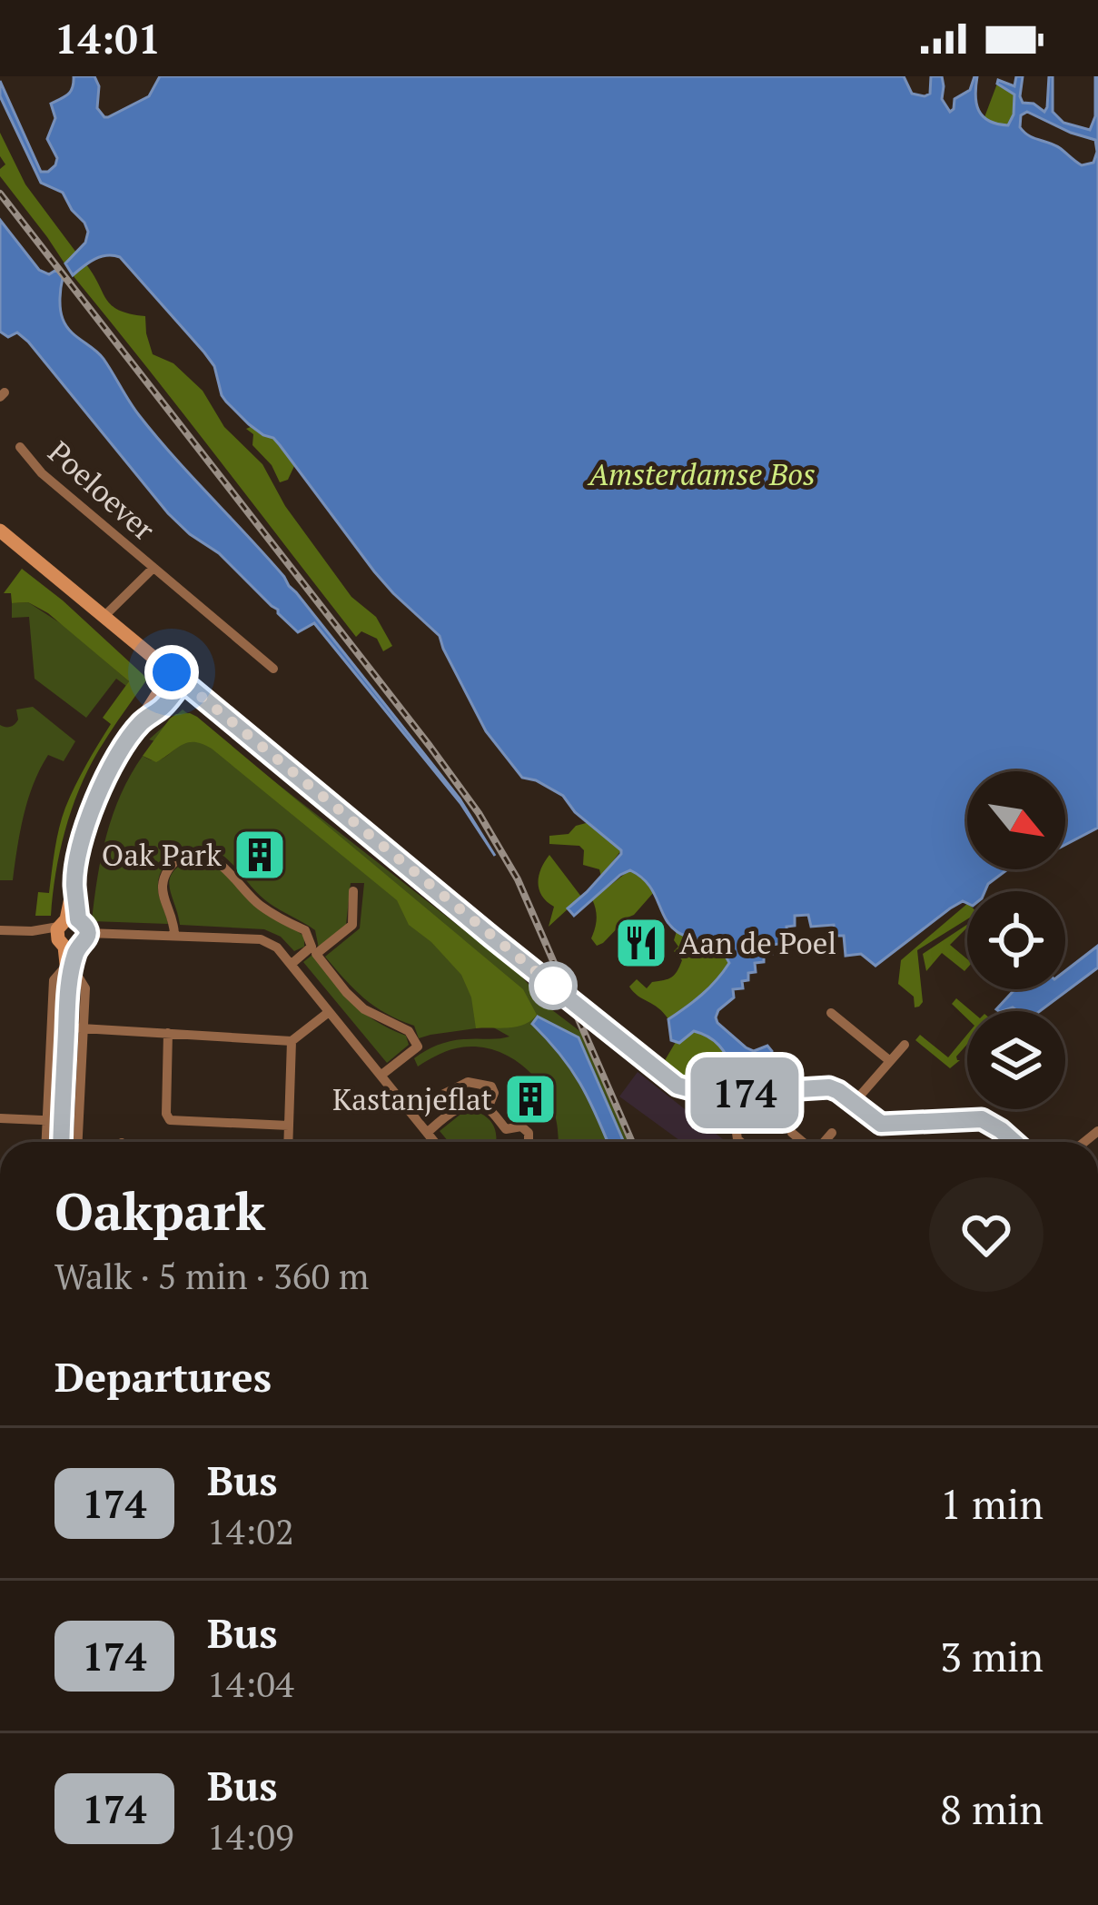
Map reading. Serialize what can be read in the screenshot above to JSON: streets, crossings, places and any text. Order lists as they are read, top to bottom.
{
  "streets": {
    "street": ["Poeloever"]
  },
  "parks": ["Amsterdamse Bos"],
  "places": {
    "building": ["Oak Park", "Kastanjeflat"],
    "restaurant": ["Aan de Poel"]
  },
  "lines": ["bus line 174"],
  "north": "bottom right",
  "page": {
    "status": "14:01",
    "on_map": "174",
    "heading": [
      ["Oakpark", "Walk · 5 min · 360 m"],
      "Departures"
    ],
    "list": [
      {
        "mark": "174",
        "name": "Bus",
        "note": "14:02",
        "value": "1 min"
      },
      {
        "mark": "174",
        "name": "Bus",
        "note": "14:04",
        "value": "3 min"
      },
      {
        "mark": "174",
        "name": "Bus",
        "note": "14:09",
        "value": "8 min"
      }
    ]
  }
}
